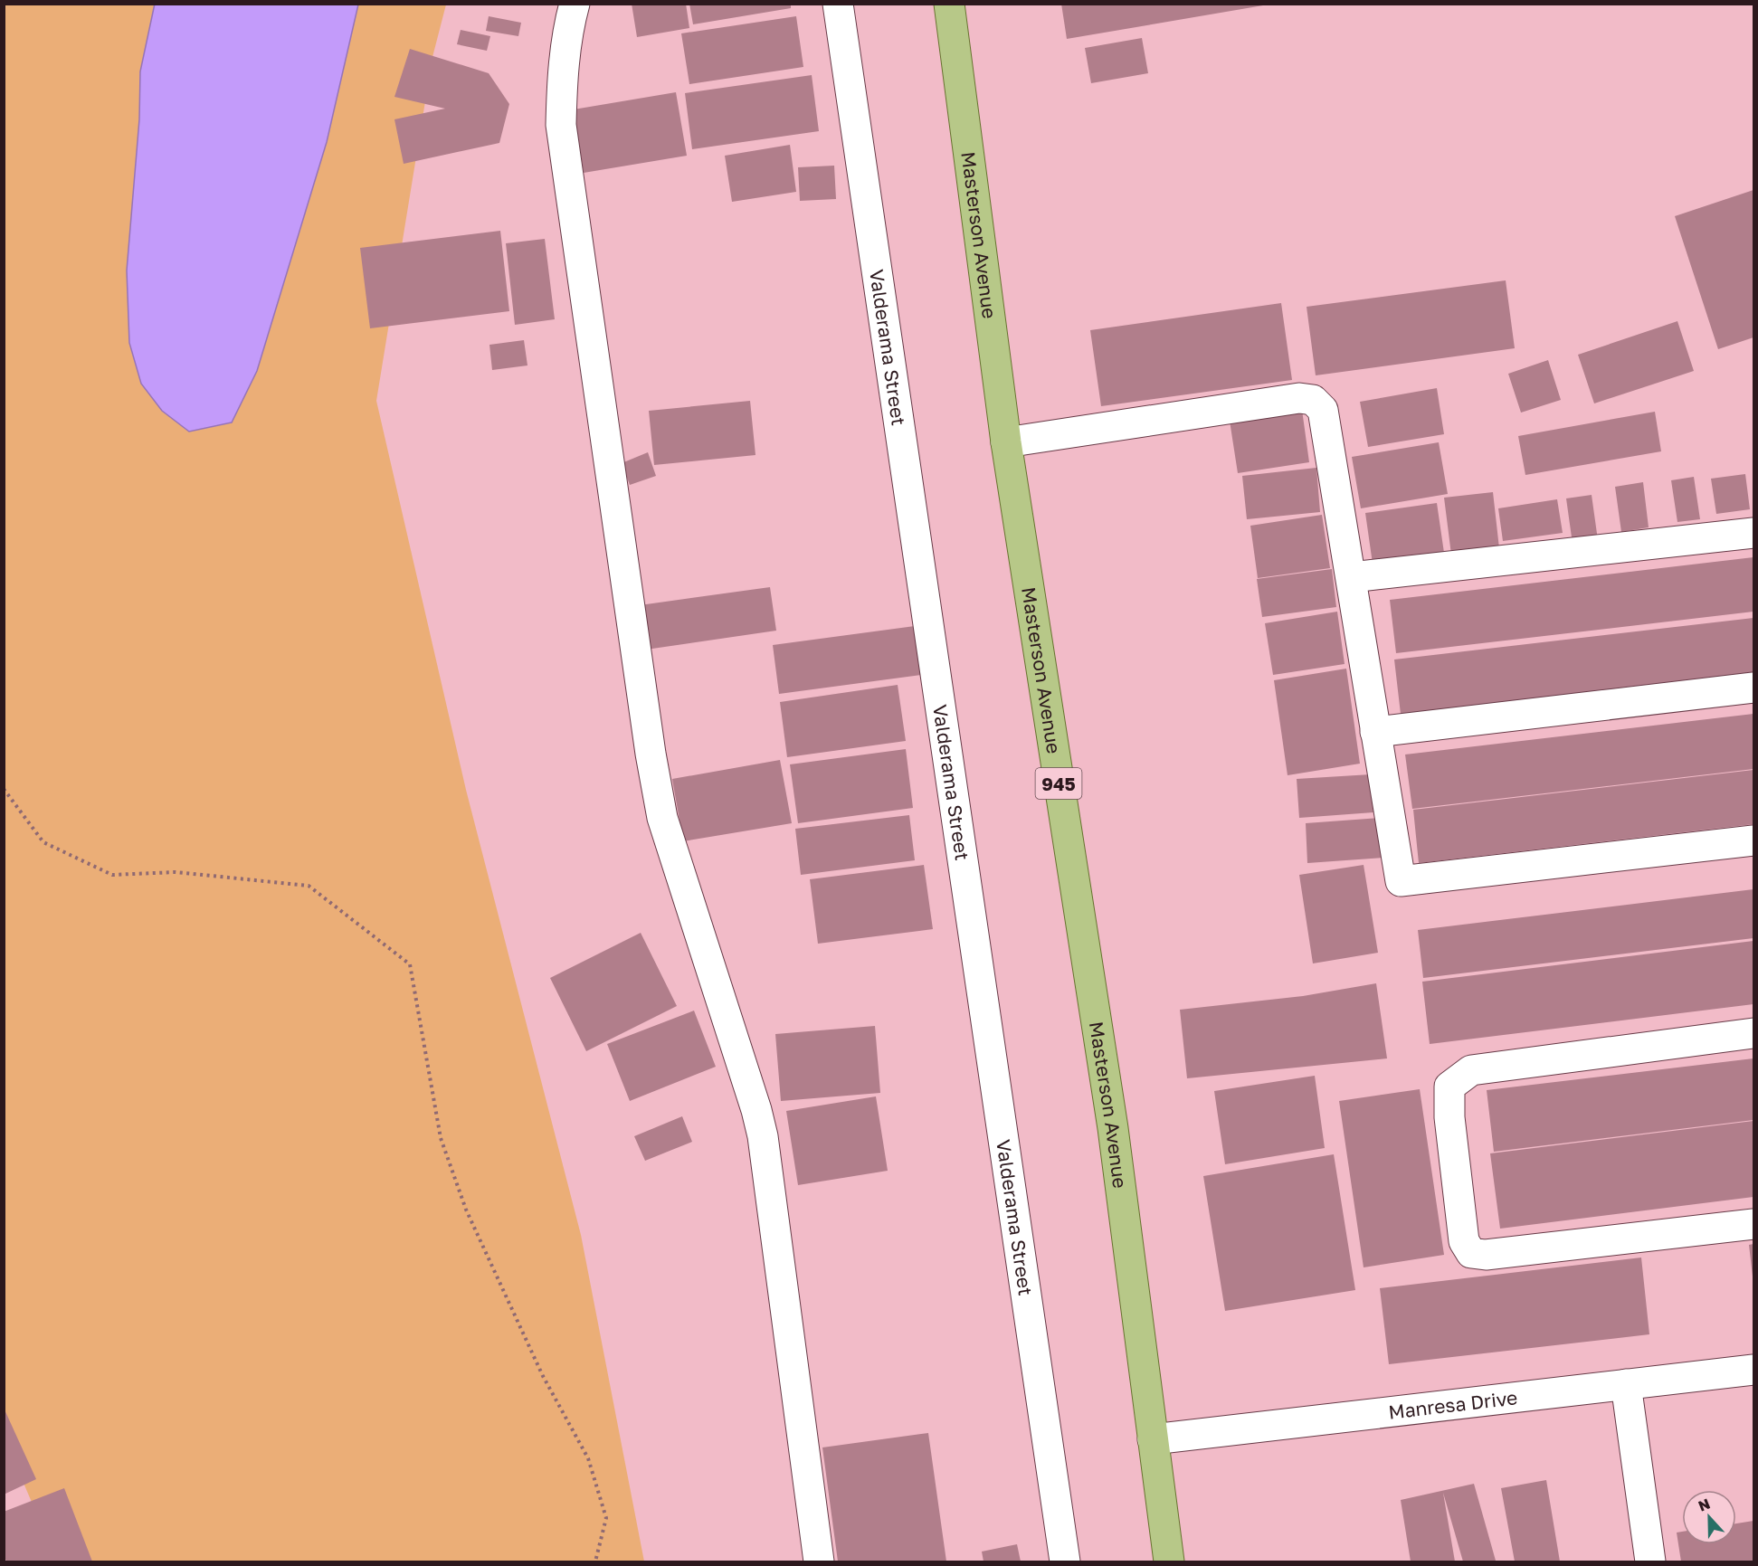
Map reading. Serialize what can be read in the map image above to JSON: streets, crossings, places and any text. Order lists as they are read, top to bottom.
{
  "streets": {
    "main road": ["Masterson Avenue", "945"],
    "street": ["Valderama Street", "Manresa Drive"]
  },
  "crossings": [
    ["Masterson Avenue", "Manresa Drive"]
  ],
  "north": "top"
}
